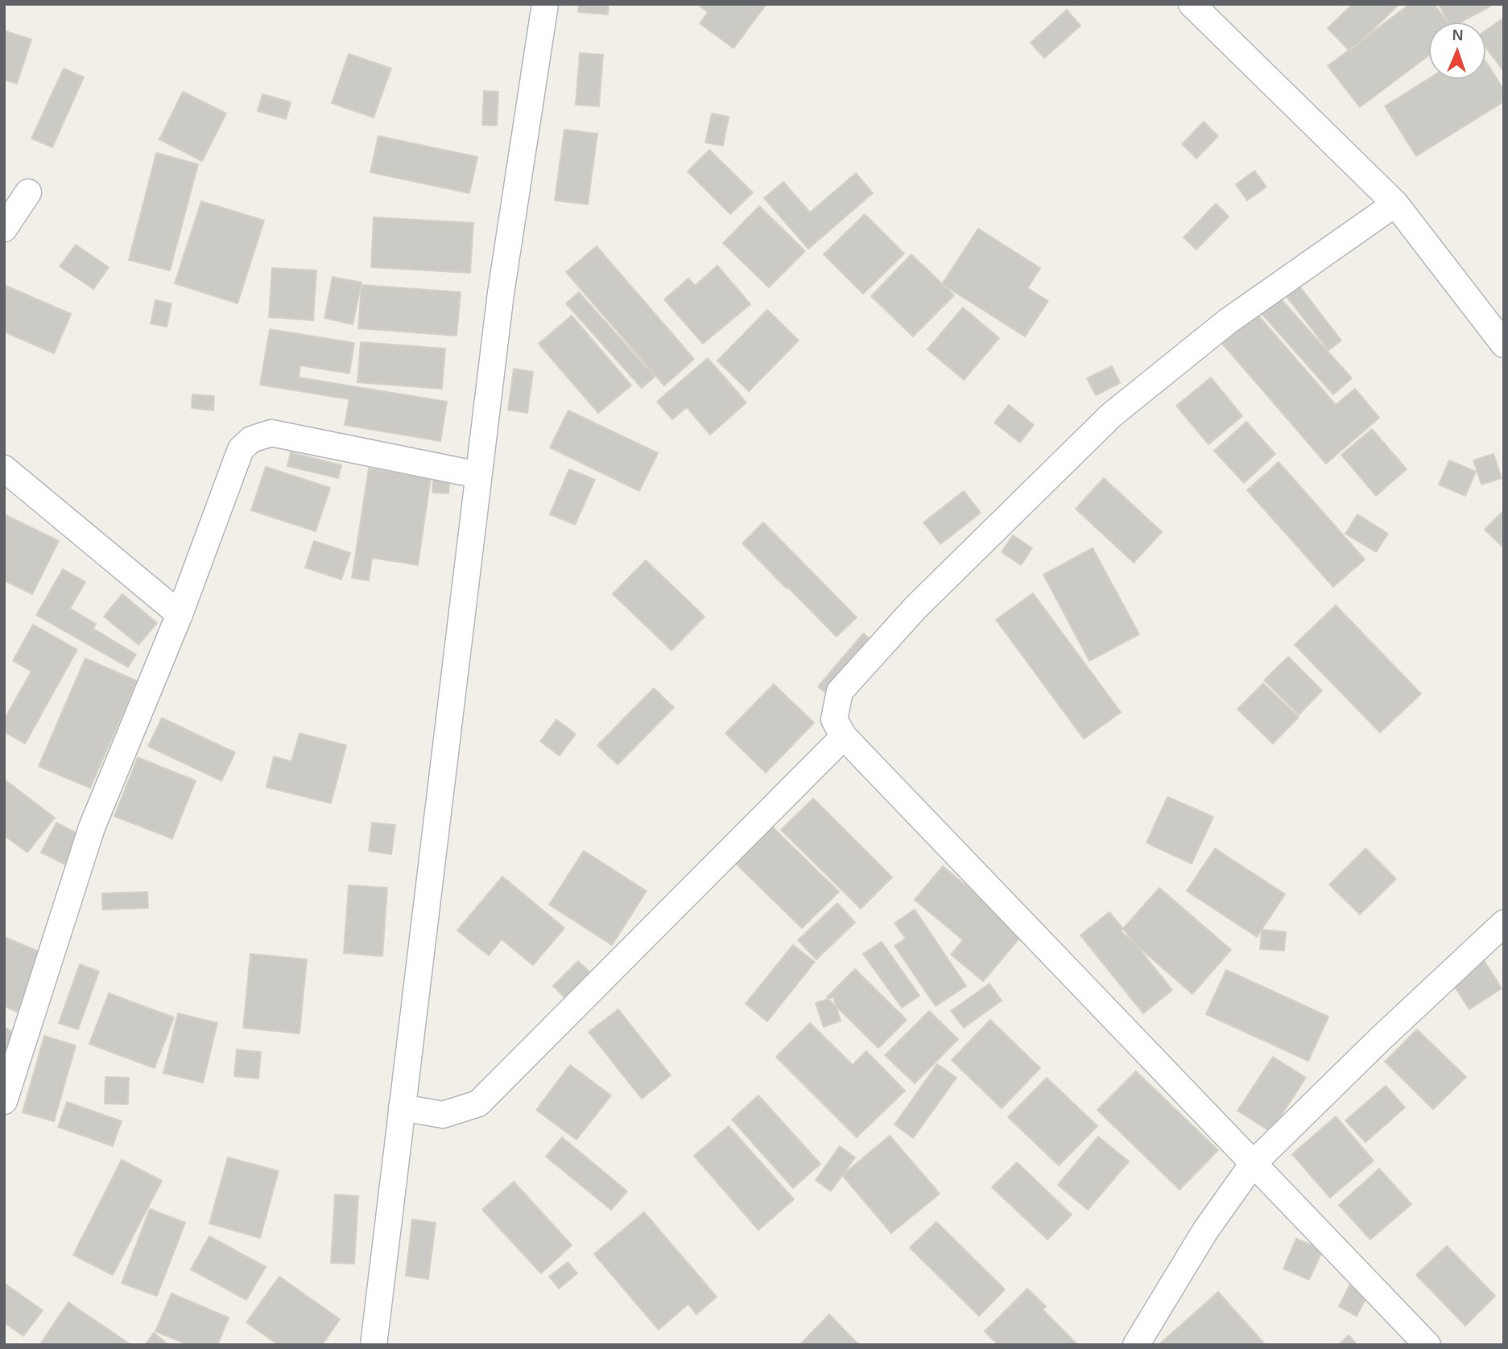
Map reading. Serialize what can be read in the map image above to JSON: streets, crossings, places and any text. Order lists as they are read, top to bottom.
{
  "north": "top"
}
